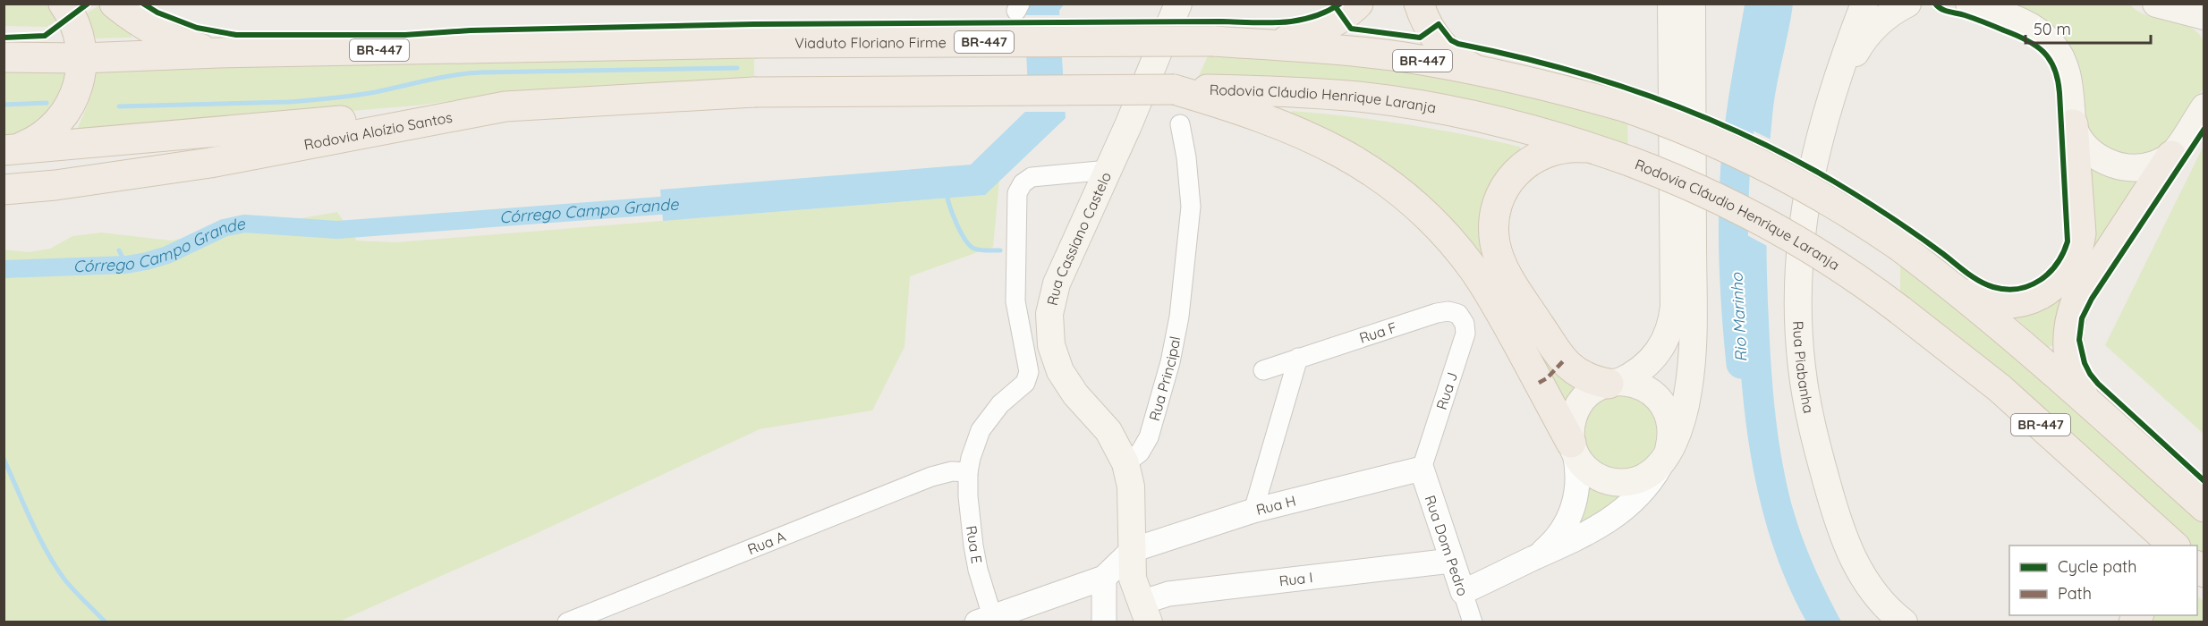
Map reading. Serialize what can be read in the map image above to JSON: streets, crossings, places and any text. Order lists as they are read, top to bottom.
{
  "streets": {
    "main road": [
      "Viaduto Floriano Firme",
      "BR-447",
      "Rodovia Cláudio Henrique Laranja",
      "Rodovia Aloízio Santos",
      "Rua Cassiano Castelo",
      "Rua Piabanha"
    ],
    "street": [
      "Rua F",
      "Rua Principal",
      "Rua J",
      "Rua H",
      "Rua A",
      "Rua E",
      "Rua Dom Pedro",
      "Rua I"
    ]
  },
  "crossings": [
    ["Viaduto Floriano Firme", "BR-447"],
    ["Rodovia Cláudio Henrique Laranja", "Rodovia Aloízio Santos"],
    ["Rua Cassiano Castelo", "Rua Principal"],
    ["Rua Cassiano Castelo", "Rua E"],
    ["Rua F", "Rua J"],
    ["Rua J", "Rua H"],
    ["Rua J", "Rua Dom Pedro"],
    ["Rua H", "Rua Dom Pedro"],
    ["Rua A", "Rua E"],
    ["Rua Dom Pedro", "Rua I"]
  ],
  "water": ["Córrego Campo Grande", "Rio Marinho"],
  "legend": ["Cycle path", "Path"],
  "scale_bar": "50 m"
}
